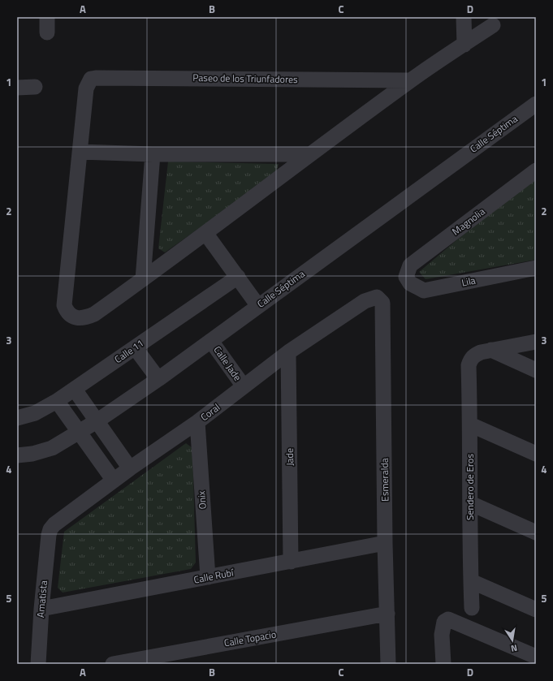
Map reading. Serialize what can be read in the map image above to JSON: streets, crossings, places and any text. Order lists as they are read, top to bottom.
{
  "streets": {
    "street": [
      "Paseo de los Triunfadores",
      "Calle Séptima",
      "Magnolia",
      "Lila",
      "Calle 11",
      "Calle Jade",
      "Coral",
      "Jade",
      "Esmeralda",
      "Sendero de Eros",
      "Onix",
      "Calle Rubí",
      "Amatista",
      "Calle Topacio"
    ]
  },
  "crossings": [
    ["Calle Séptima", "Calle Jade"],
    ["Magnolia", "Lila"],
    ["Calle Jade", "Coral"],
    ["Coral", "Jade"],
    ["Coral", "Esmeralda"],
    ["Coral", "Onix"],
    ["Coral", "Amatista"],
    ["Jade", "Calle Rubí"],
    ["Esmeralda", "Calle Rubí"],
    ["Esmeralda", "Calle Topacio"],
    ["Onix", "Calle Rubí"],
    ["Calle Rubí", "Amatista"]
  ],
  "north": "bottom",
  "grid": {
    "columns": [
      "A",
      "B",
      "C",
      "D"
    ],
    "rows": [
      "1",
      "2",
      "3",
      "4",
      "5"
    ]
  }
}
